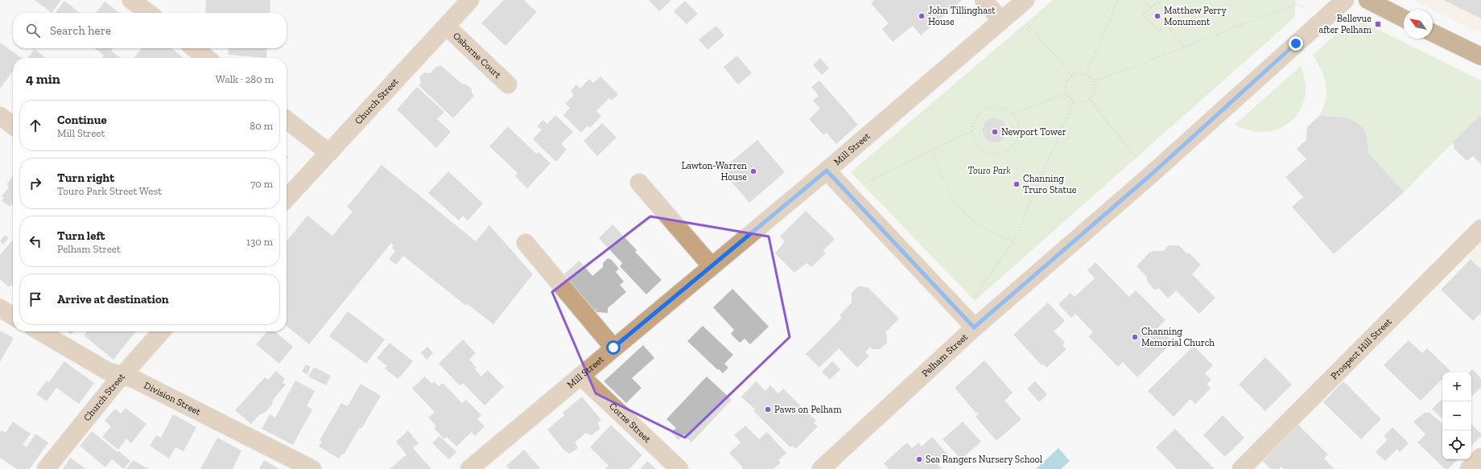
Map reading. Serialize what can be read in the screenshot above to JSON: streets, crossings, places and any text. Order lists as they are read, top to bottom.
{
  "streets": {
    "street": [
      "Osborne Court",
      "Church Street",
      "Mill Street",
      "Prospect Hill Street",
      "Pelham Street",
      "Division Street",
      "Corne Street"
    ]
  },
  "crossings": [
    ["Osborne Court", "Church Street"],
    ["Church Street", "Division Street"],
    ["Mill Street", "Corne Street"]
  ],
  "parks": ["Touro Park"],
  "places": {
    "other": [
      "John Tillinghast House",
      "Matthew Perry Monument",
      "Newport Tower",
      "Lawton-Warren House",
      "Channing Truro Statue",
      "Channing Memorial Church",
      "Paws on Pelham",
      "Sea Rangers Nursery School"
    ],
    "transit": ["Bellevue after Pelham"]
  },
  "north": "top left",
  "page": {
    "search": "Search here",
    "heading": ["4 min", "Walk · 280 m"],
    "list": [
      ["Continue", "Mill Street", "80 m"],
      ["Turn right", "Touro Park Street West", "70 m"],
      ["Turn left", "Pelham Street", "130 m"],
      "Arrive at destination"
    ],
    "map_buttons": ["+", "−"]
  }
}
